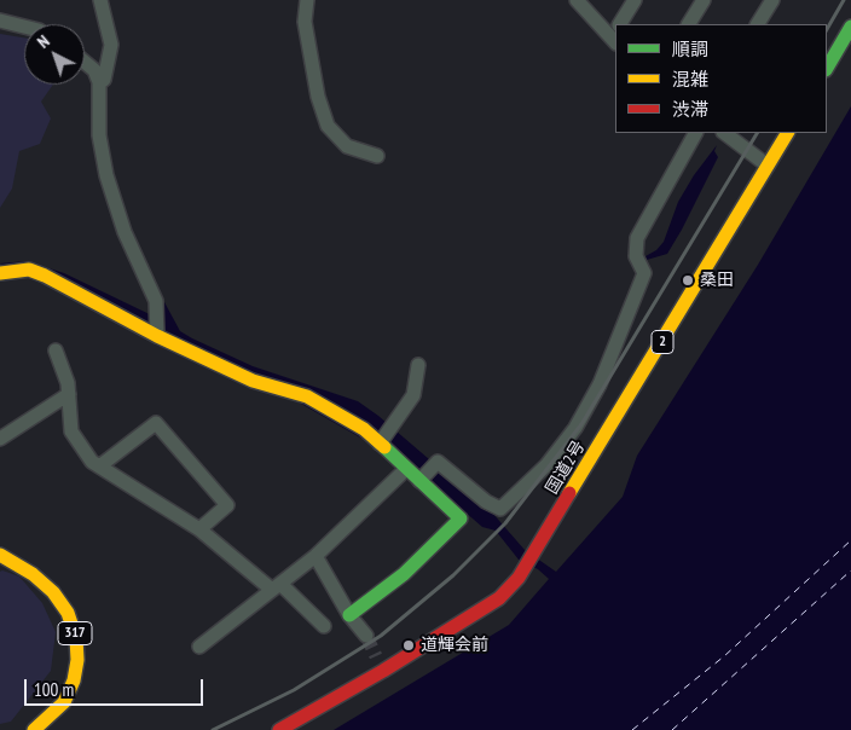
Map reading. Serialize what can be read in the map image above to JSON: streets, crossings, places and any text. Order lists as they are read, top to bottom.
{
  "streets": {
    "main road": ["2", "国道2号", "317"]
  },
  "places": ["桑田", "道輝会前"],
  "legend": ["順調", "混雑", "渋滞"],
  "scale_bar": "100 m",
  "north": "top left"
}
